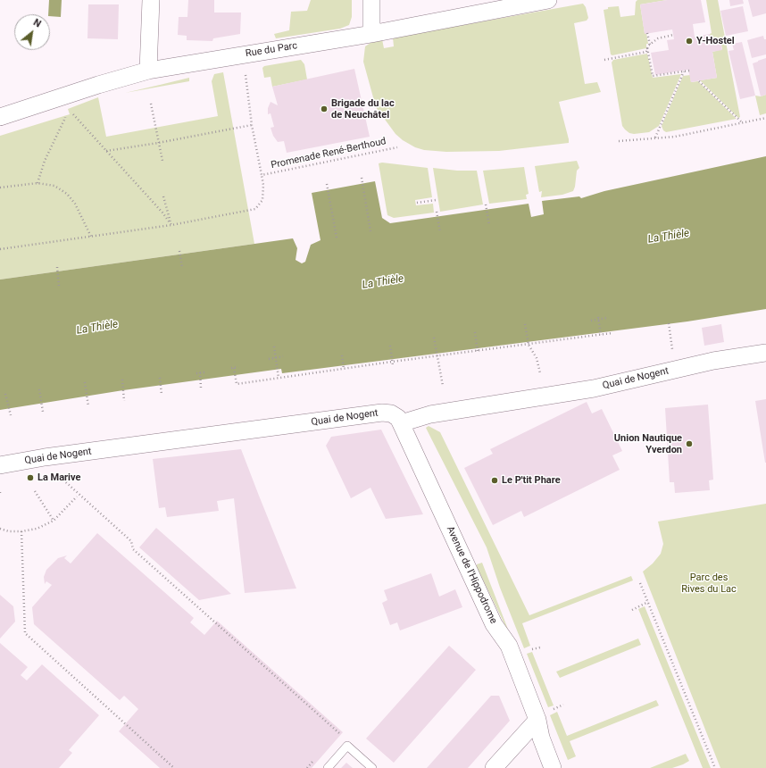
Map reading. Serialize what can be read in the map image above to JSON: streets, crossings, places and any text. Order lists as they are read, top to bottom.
{
  "streets": {
    "street": ["Rue du Parc", "Quai de Nogent", "Avenue de l'Hippodrome"],
    "path": ["Promenade René-Berthoud"]
  },
  "crossings": [
    ["Rue du Parc", "Promenade René-Berthoud"],
    ["Quai de Nogent", "Avenue de l'Hippodrome"]
  ],
  "water": ["La Thièle"],
  "parks": ["Parc des Rives du Lac"],
  "places": [
    "Y-Hostel",
    "Brigade du lac de Neuchâtel",
    "Union Nautique Yverdon",
    "La Marive",
    "Le P'tit Phare"
  ],
  "north": "top right"
}
